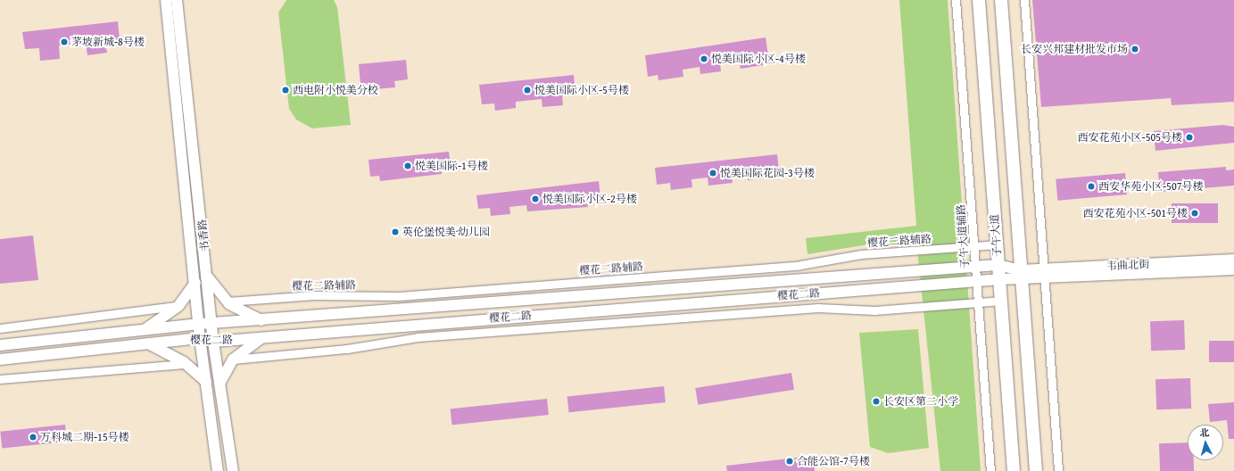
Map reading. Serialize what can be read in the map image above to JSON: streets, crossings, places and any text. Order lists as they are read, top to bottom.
{
  "streets": {
    "main road": [
      "书香路",
      "子午大道",
      "韦曲北街",
      "樱花二路"
    ],
    "street": ["子午大道辅路", "樱花二路辅路"]
  },
  "crossings": [
    ["书香路", "樱花二路"],
    ["子午大道", "樱花二路辅路"],
    ["子午大道", "樱花二路"],
    ["子午大道辅路", "樱花二路辅路"],
    ["子午大道辅路", "樱花二路"],
    ["韦曲北街", "樱花二路"]
  ],
  "places": [
    "茅坡新城-8号楼",
    "长安兴邦建材批发市场",
    "悦美国际小区-4号楼",
    "西电附小悦美分校",
    "悦美国际小区-5号楼",
    "西安花苑小区-505号楼",
    "悦美国际-1号楼",
    "悦美国际花园-3号楼",
    "西安华苑小区-507号楼",
    "悦美国际小区-2号楼",
    "西安花苑小区-501号楼",
    "英伦堡悦美·幼儿园",
    "长安区第二小学",
    "万科城二期-15号楼",
    "合能公馆-7号楼"
  ],
  "north": "top"
}
